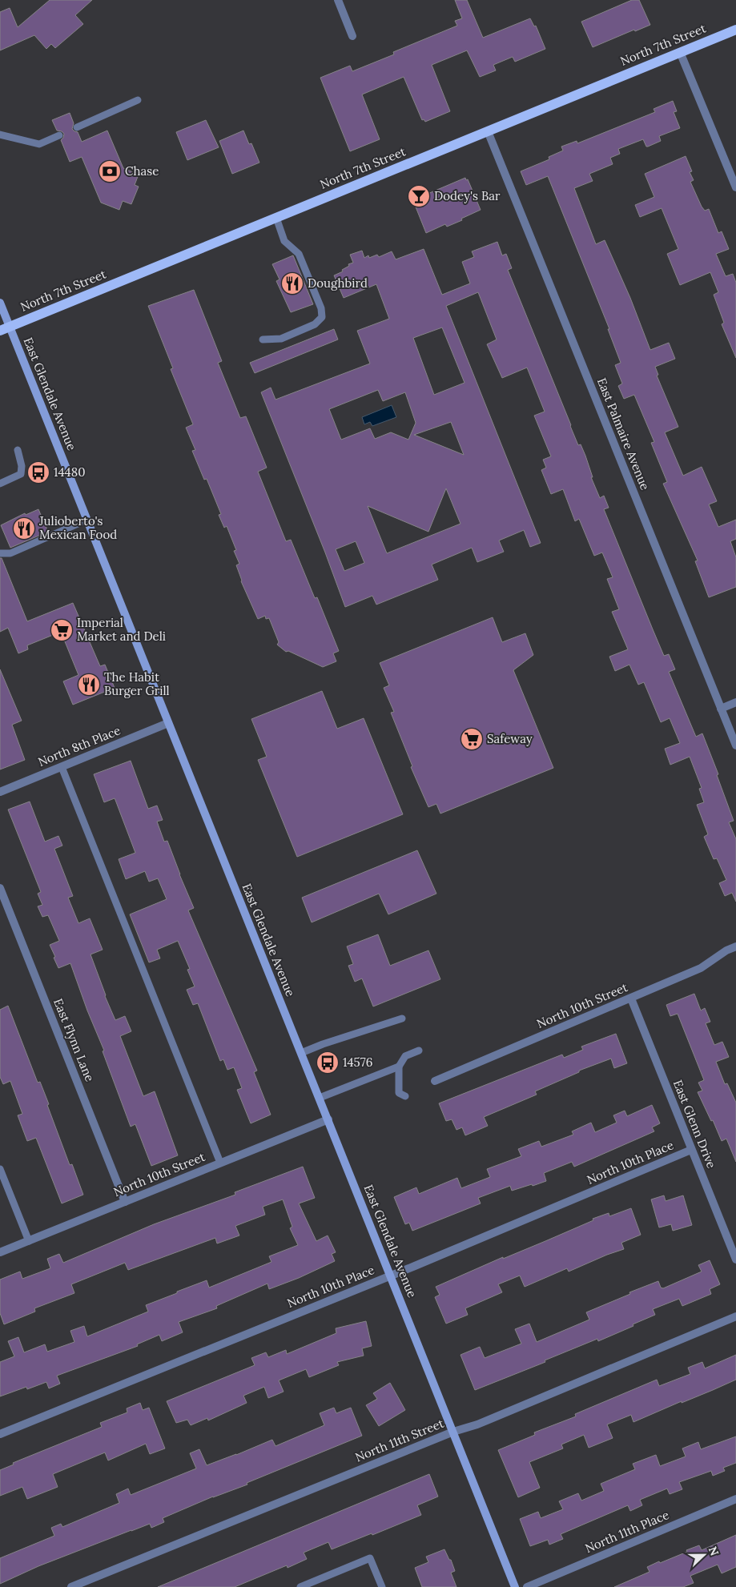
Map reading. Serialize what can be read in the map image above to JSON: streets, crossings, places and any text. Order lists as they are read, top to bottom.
{
  "streets": {
    "main road": ["North 7th Street", "East Glendale Avenue"],
    "street": [
      "East Palmaire Avenue",
      "North 8th Place",
      "North 10th Street",
      "East Flynn Lane",
      "East Glenn Drive",
      "North 10th Place",
      "North 11th Street",
      "North 11th Place"
    ]
  },
  "crossings": [
    ["North 7th Street", "East Glendale Avenue"],
    ["North 7th Street", "East Palmaire Avenue"],
    ["East Glendale Avenue", "North 8th Place"],
    ["East Glendale Avenue", "North 10th Street"],
    ["East Glendale Avenue", "North 10th Place"],
    ["East Glendale Avenue", "North 11th Street"],
    ["North 10th Street", "East Flynn Lane"],
    ["North 10th Street", "East Glenn Drive"],
    ["East Glenn Drive", "North 10th Place"]
  ],
  "places": {
    "bank": ["Chase"],
    "bar": ["Dodey's Bar"],
    "restaurant": ["Doughbird", "Julioberto's Mexican Food", "The Habit Burger Grill"],
    "bus stop": ["14480", "14576"],
    "supermarket": ["Imperial Market and Deli", "Safeway"]
  },
  "north": "right"
}
